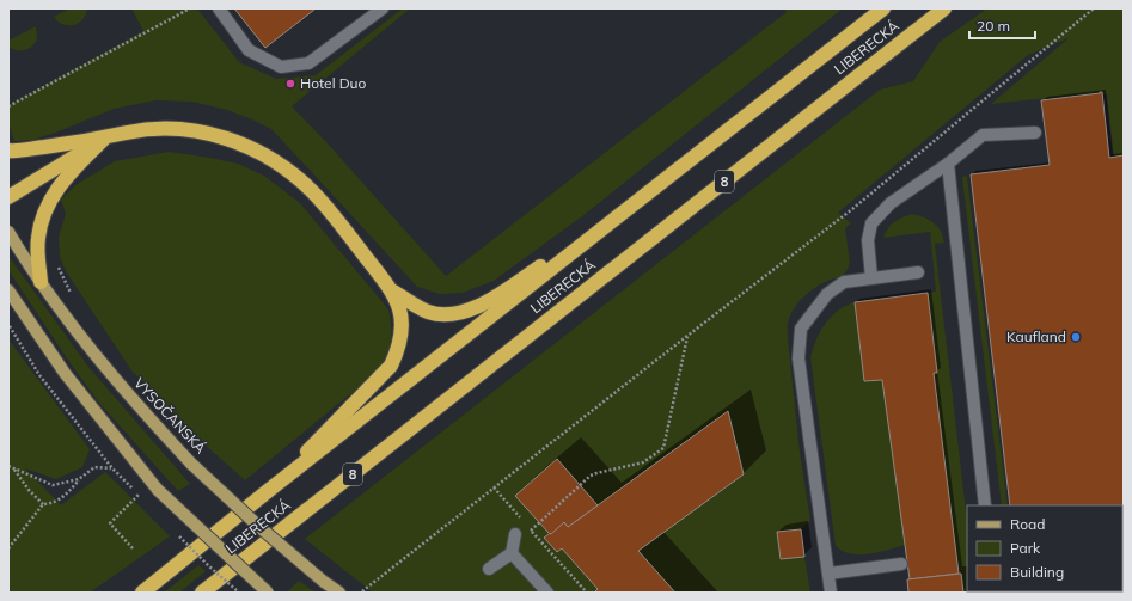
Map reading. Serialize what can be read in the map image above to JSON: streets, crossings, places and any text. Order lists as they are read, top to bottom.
{
  "streets": {
    "highway": ["LIBERECKÁ", "8"],
    "main road": ["VYSOČANSKÁ"]
  },
  "places": ["Hotel Duo", "Kaufland"],
  "legend": ["Road", "Park", "Building"],
  "scale_bar": "20 m"
}
